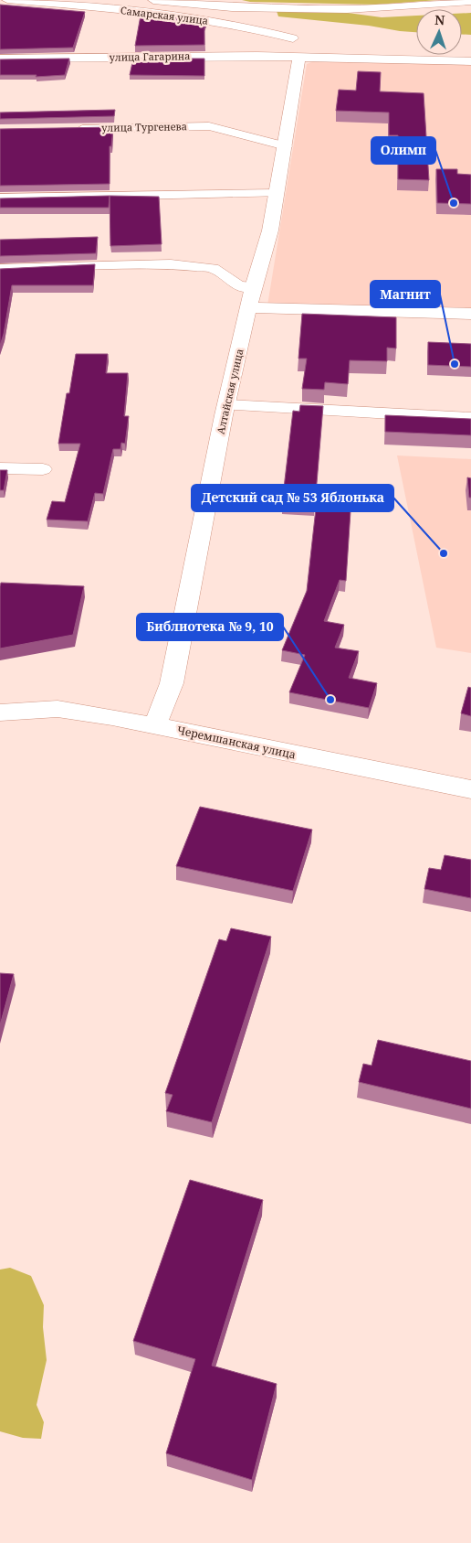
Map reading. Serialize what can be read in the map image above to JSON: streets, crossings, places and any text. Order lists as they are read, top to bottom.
{
  "streets": {
    "main road": ["улица Гагарина", "Алтайская улица", "Черемшанская улица"],
    "street": ["Самарская улица", "улица Тургенева"]
  },
  "crossings": [
    ["улица Гагарина", "Алтайская улица"],
    ["улица Тургенева", "Алтайская улица"],
    ["Алтайская улица", "Черемшанская улица"]
  ],
  "places": [
    "Олимп",
    "Магнит",
    "Детский сад № 53 Яблонька",
    "Библиотека № 9, 10"
  ],
  "north": "top"
}
